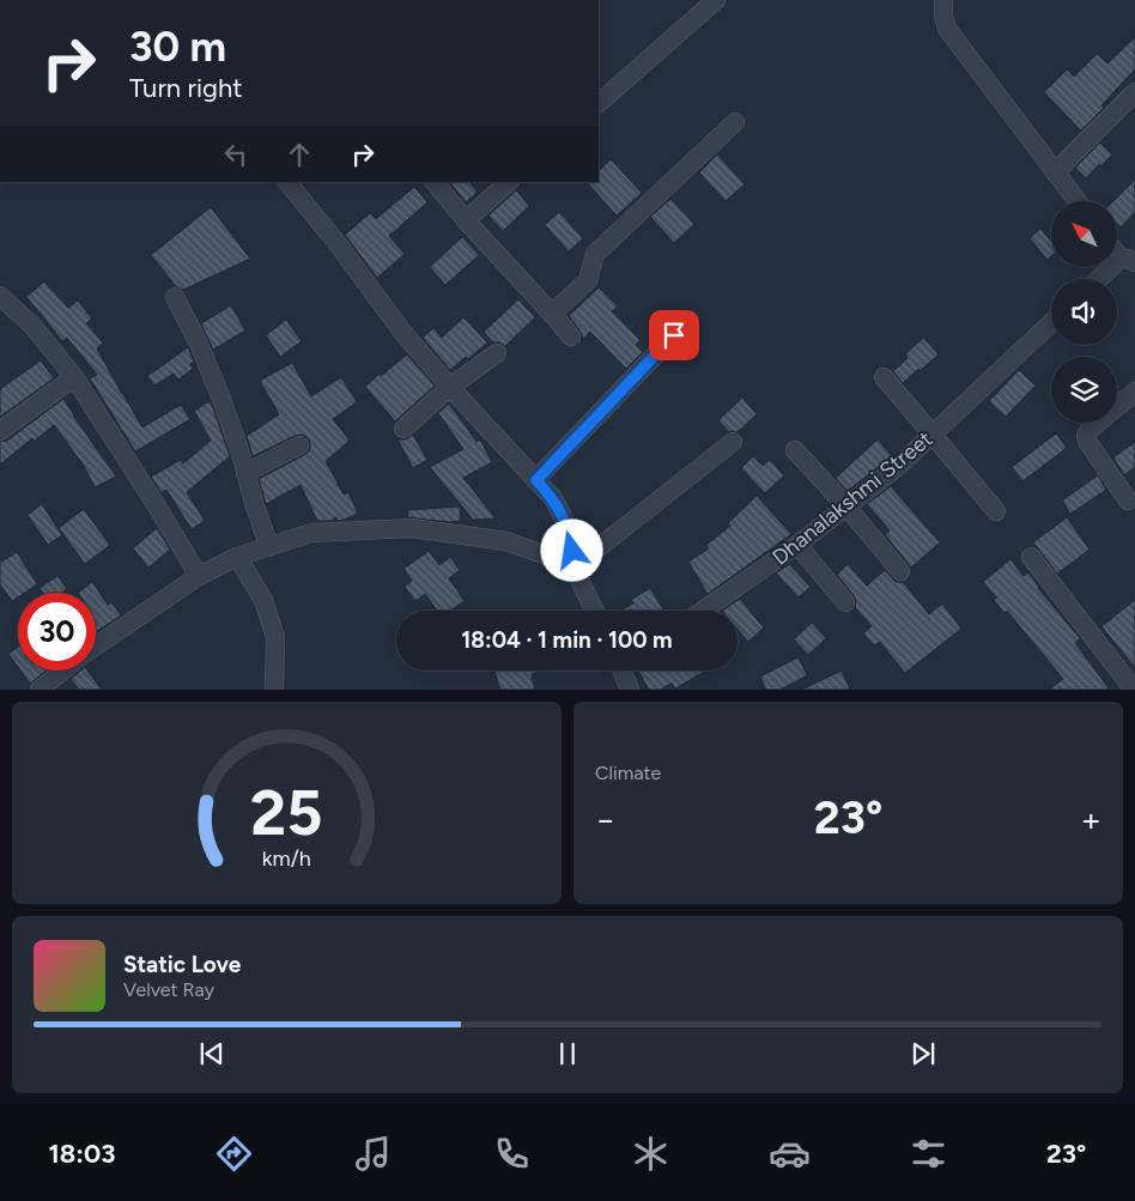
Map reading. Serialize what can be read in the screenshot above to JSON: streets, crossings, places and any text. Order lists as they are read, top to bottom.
{
  "streets": {
    "street": ["Dhanalakshmi Street"]
  },
  "north": "top left",
  "page": {
    "turn": ["30 m", "Turn right"],
    "limit": "30",
    "trip": "18:04 · 1 min · 100 m",
    "tile": "Climate",
    "heat": ["−", "23°", "+"],
    "song": ["Static Love", "Velvet Ray"],
    "tabs": ["18:03", "23°"],
    "gauge": ["25", "km/h"]
  }
}
